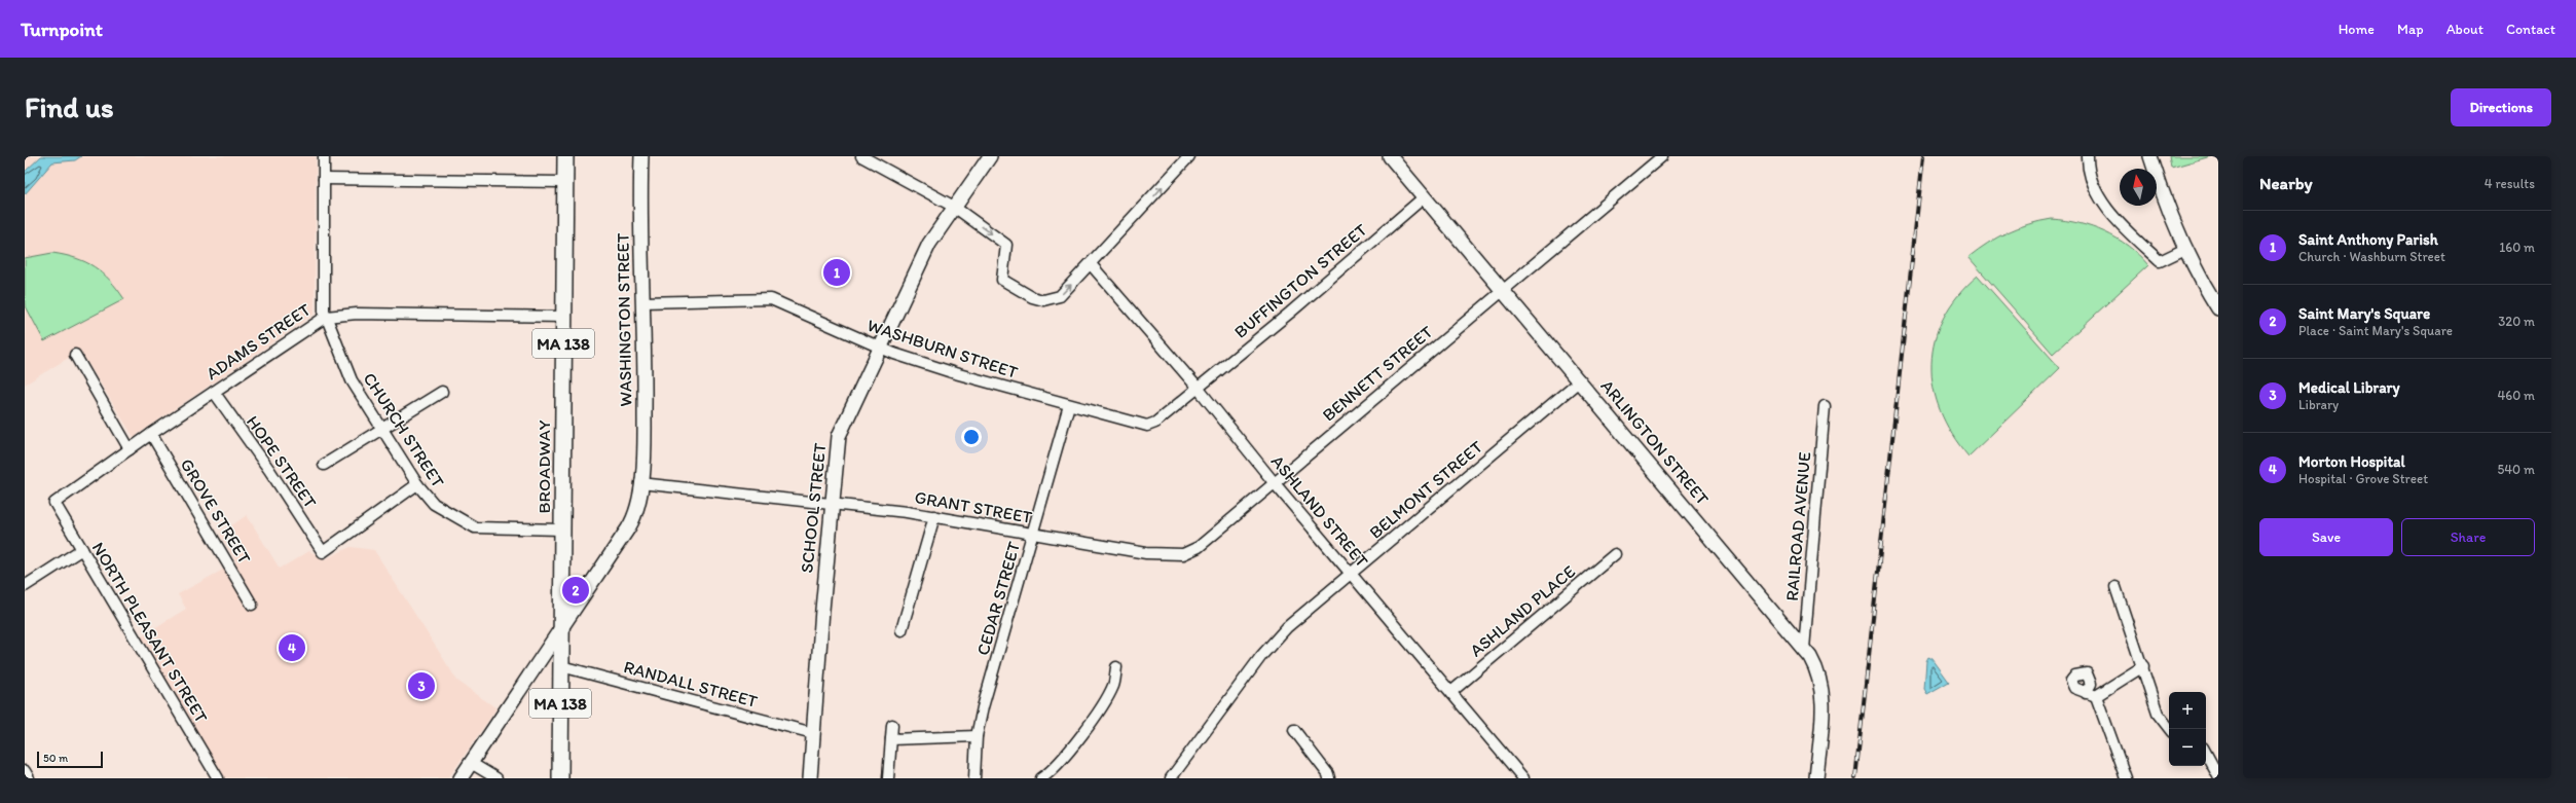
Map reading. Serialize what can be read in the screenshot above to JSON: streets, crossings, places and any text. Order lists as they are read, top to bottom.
{
  "streets": {
    "main road": ["MA 138", "BROADWAY"],
    "street": [
      "BUFFINGTON STREET",
      "WASHINGTON STREET",
      "ADAMS STREET",
      "WASHBURN STREET",
      "BENNETT STREET",
      "CHURCH STREET",
      "ARLINGTON STREET",
      "HOPE STREET",
      "BELMONT STREET",
      "GRANT STREET",
      "SCHOOL STREET",
      "GROVE STREET",
      "ASHLAND STREET",
      "RAILROAD AVENUE",
      "CEDAR STREET",
      "ASHLAND PLACE",
      "NORTH PLEASANT STREET",
      "RANDALL STREET"
    ]
  },
  "crossings": [
    ["BUFFINGTON STREET", "WASHBURN STREET"],
    ["BUFFINGTON STREET", "ARLINGTON STREET"],
    ["BUFFINGTON STREET", "ASHLAND STREET"],
    ["WASHINGTON STREET", "WASHBURN STREET"],
    ["WASHINGTON STREET", "BROADWAY"],
    ["WASHINGTON STREET", "GRANT STREET"],
    ["ADAMS STREET", "CHURCH STREET"],
    ["ADAMS STREET", "HOPE STREET"],
    ["ADAMS STREET", "BROADWAY"],
    ["ADAMS STREET", "GROVE STREET"],
    ["ADAMS STREET", "NORTH PLEASANT STREET"],
    ["WASHBURN STREET", "SCHOOL STREET"],
    ["WASHBURN STREET", "ASHLAND STREET"],
    ["WASHBURN STREET", "CEDAR STREET"],
    ["BENNETT STREET", "ARLINGTON STREET"],
    ["BENNETT STREET", "GRANT STREET"],
    ["BENNETT STREET", "ASHLAND STREET"],
    ["CHURCH STREET", "HOPE STREET"],
    ["CHURCH STREET", "BROADWAY"],
    ["ARLINGTON STREET", "BELMONT STREET"],
    ["ARLINGTON STREET", "RAILROAD AVENUE"],
    ["BROADWAY", "RANDALL STREET"],
    ["BELMONT STREET", "ASHLAND STREET"],
    ["GRANT STREET", "SCHOOL STREET"],
    ["GRANT STREET", "ASHLAND STREET"],
    ["GRANT STREET", "CEDAR STREET"],
    ["SCHOOL STREET", "RANDALL STREET"],
    ["ASHLAND STREET", "ASHLAND PLACE"]
  ],
  "scale_bar": "50 m",
  "north": "top",
  "page": {
    "header": "Turnpoint",
    "nav": [
      "Home",
      "Map",
      "About",
      "Contact"
    ],
    "buttons": [
      "Directions",
      ["Save", "Share"]
    ],
    "title": "Find us",
    "heading": ["Nearby", "4 results"],
    "list": [
      {
        "mark": "1",
        "name": "Saint Anthony Parish",
        "note": "Church · Washburn Street",
        "value": "160 m"
      },
      {
        "mark": "2",
        "name": "Saint Mary's Square",
        "note": "Place · Saint Mary's Square",
        "value": "320 m"
      },
      {
        "mark": "3",
        "name": "Medical Library",
        "note": "Library",
        "value": "460 m"
      },
      {
        "mark": "4",
        "name": "Morton Hospital",
        "note": "Hospital · Grove Street",
        "value": "540 m"
      }
    ],
    "pins": [
      "1",
      "2",
      "4",
      "3"
    ],
    "map_buttons": ["+", "−"],
    "scale": "50 m"
  }
}
